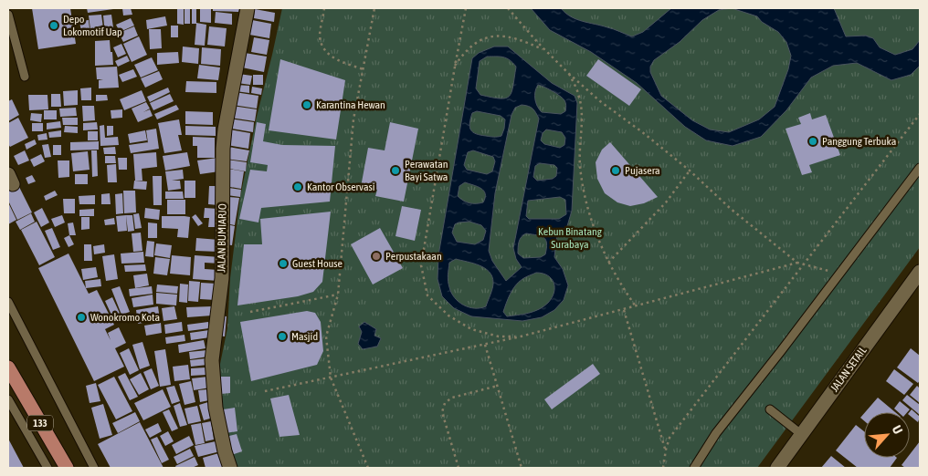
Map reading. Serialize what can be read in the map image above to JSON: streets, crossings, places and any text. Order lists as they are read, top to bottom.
{
  "streets": {
    "main road": ["133"],
    "street": ["JALAN BUMIARJO", "JALAN SETAIL"]
  },
  "parks": ["Kebun Binatang Surabaya"],
  "places": [
    "Depo Lokomotif Uap",
    "Karantina Hewan",
    "Panggung Terbuka",
    "Perawatan Bayi Satwa",
    "Pujasera",
    "Kantor Observasi",
    "Perpustakaan",
    "Guest House",
    "Wonokromo Kota",
    "Masjid"
  ],
  "north": "top right"
}
